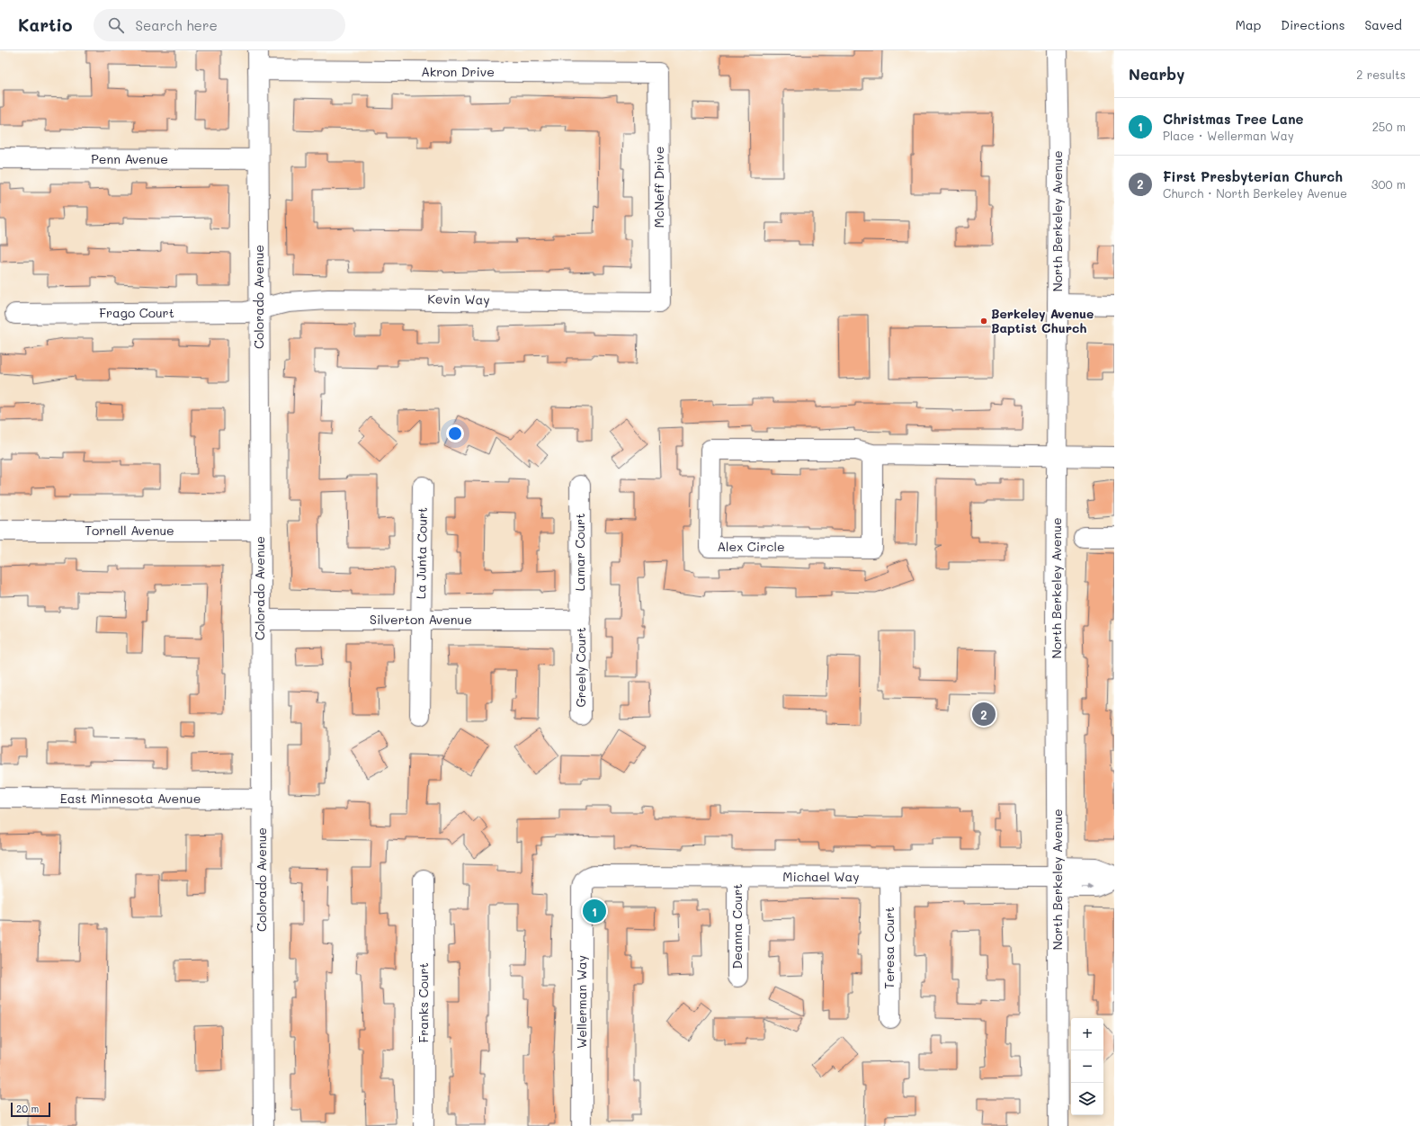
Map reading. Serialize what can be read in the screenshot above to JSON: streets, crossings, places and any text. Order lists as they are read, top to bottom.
{
  "streets": {
    "street": [
      "Akron Drive",
      "Penn Avenue",
      "McNeff Drive",
      "North Berkeley Avenue",
      "Colorado Avenue",
      "Kevin Way",
      "Frago Court",
      "Tornell Avenue",
      "Alex Circle",
      "Lamar Court",
      "La Junta Court",
      "Silverton Avenue",
      "Greely Court",
      "East Minnesota Avenue",
      "Michael Way",
      "Deanna Court",
      "Teresa Court",
      "Wellerman Way",
      "Franks Court"
    ]
  },
  "crossings": [
    ["Akron Drive", "McNeff Drive"],
    ["Akron Drive", "Colorado Avenue"],
    ["Penn Avenue", "Colorado Avenue"],
    ["McNeff Drive", "Kevin Way"],
    ["North Berkeley Avenue", "Alex Circle"],
    ["North Berkeley Avenue", "Michael Way"],
    ["Colorado Avenue", "Kevin Way"],
    ["Colorado Avenue", "Frago Court"],
    ["Colorado Avenue", "Tornell Avenue"],
    ["Colorado Avenue", "Silverton Avenue"],
    ["Colorado Avenue", "East Minnesota Avenue"],
    ["Kevin Way", "Frago Court"],
    ["Lamar Court", "Silverton Avenue"],
    ["Lamar Court", "Greely Court"],
    ["La Junta Court", "Silverton Avenue"],
    ["Silverton Avenue", "Greely Court"],
    ["Michael Way", "Deanna Court"],
    ["Michael Way", "Teresa Court"],
    ["Michael Way", "Wellerman Way"]
  ],
  "places": ["Berkeley Avenue Baptist Church"],
  "scale_bar": "20 m",
  "page": {
    "header": "Kartio",
    "search": "Search here",
    "nav": ["Map", "Directions", "Saved"],
    "heading": ["Nearby", "2 results"],
    "list": [
      {
        "mark": "1",
        "name": "Christmas Tree Lane",
        "note": "Place · Wellerman Way",
        "value": "250 m"
      },
      {
        "mark": "2",
        "name": "First Presbyterian Church",
        "note": "Church · North Berkeley Avenue",
        "value": "300 m"
      }
    ],
    "pins": ["2", "1"],
    "map_buttons": ["+", "−"],
    "scale": "20 m"
  }
}
